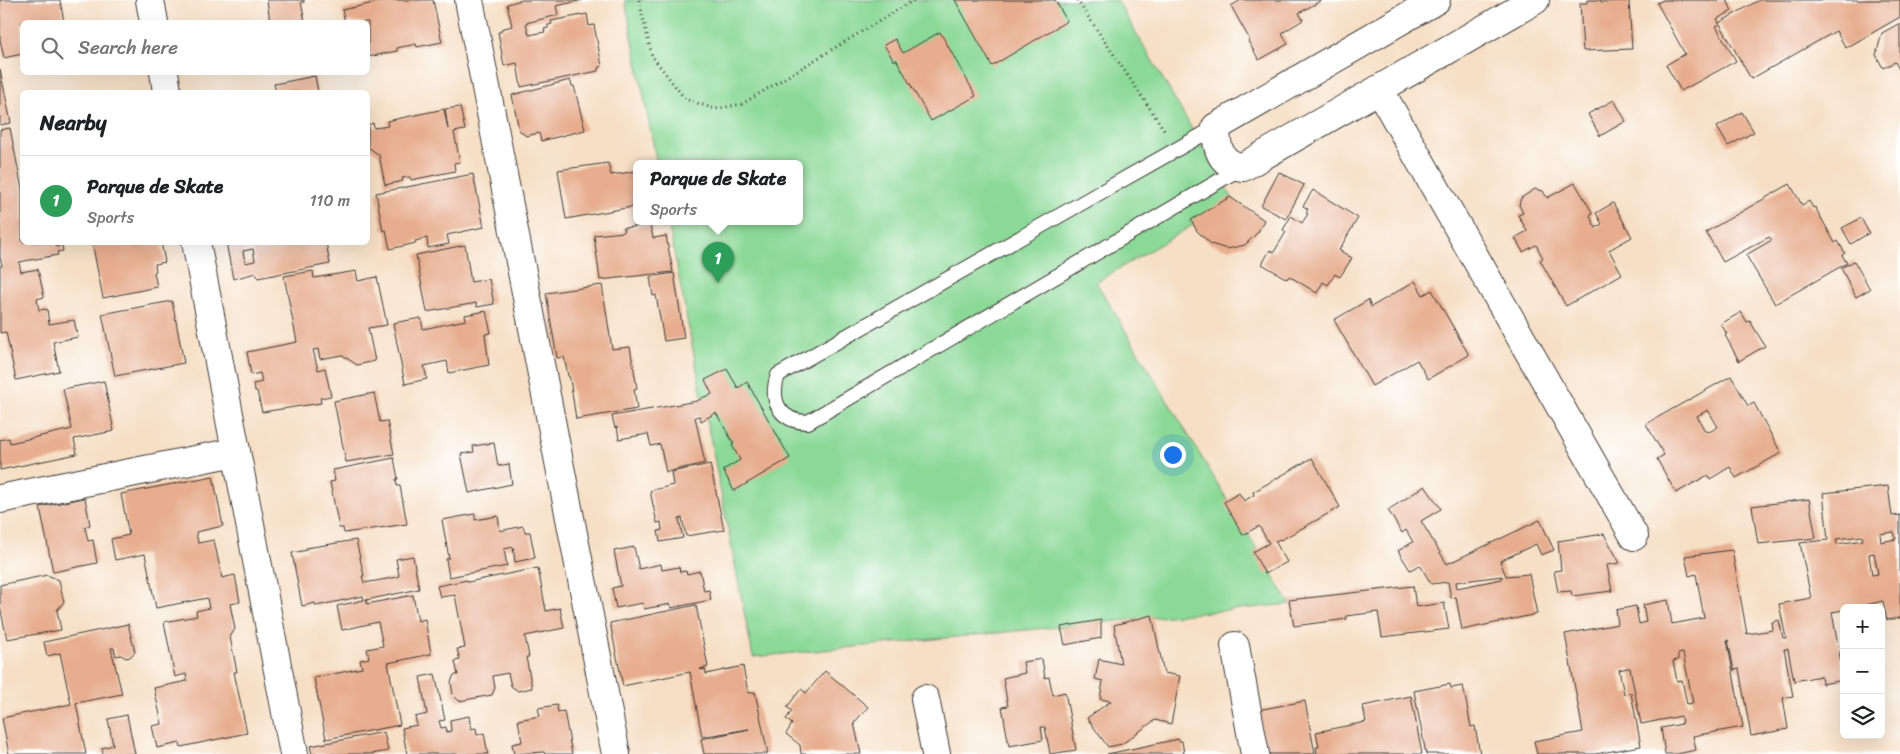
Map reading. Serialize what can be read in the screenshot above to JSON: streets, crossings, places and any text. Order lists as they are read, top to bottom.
{
  "page": {
    "search": "Search here",
    "heading": "Nearby",
    "list": [
      {
        "mark": "1",
        "name": "Parque de Skate",
        "note": "Sports",
        "value": "110 m"
      }
    ],
    "popup": ["Parque de Skate", "Sports"],
    "pins": "1",
    "map_buttons": ["+", "−"]
  }
}
